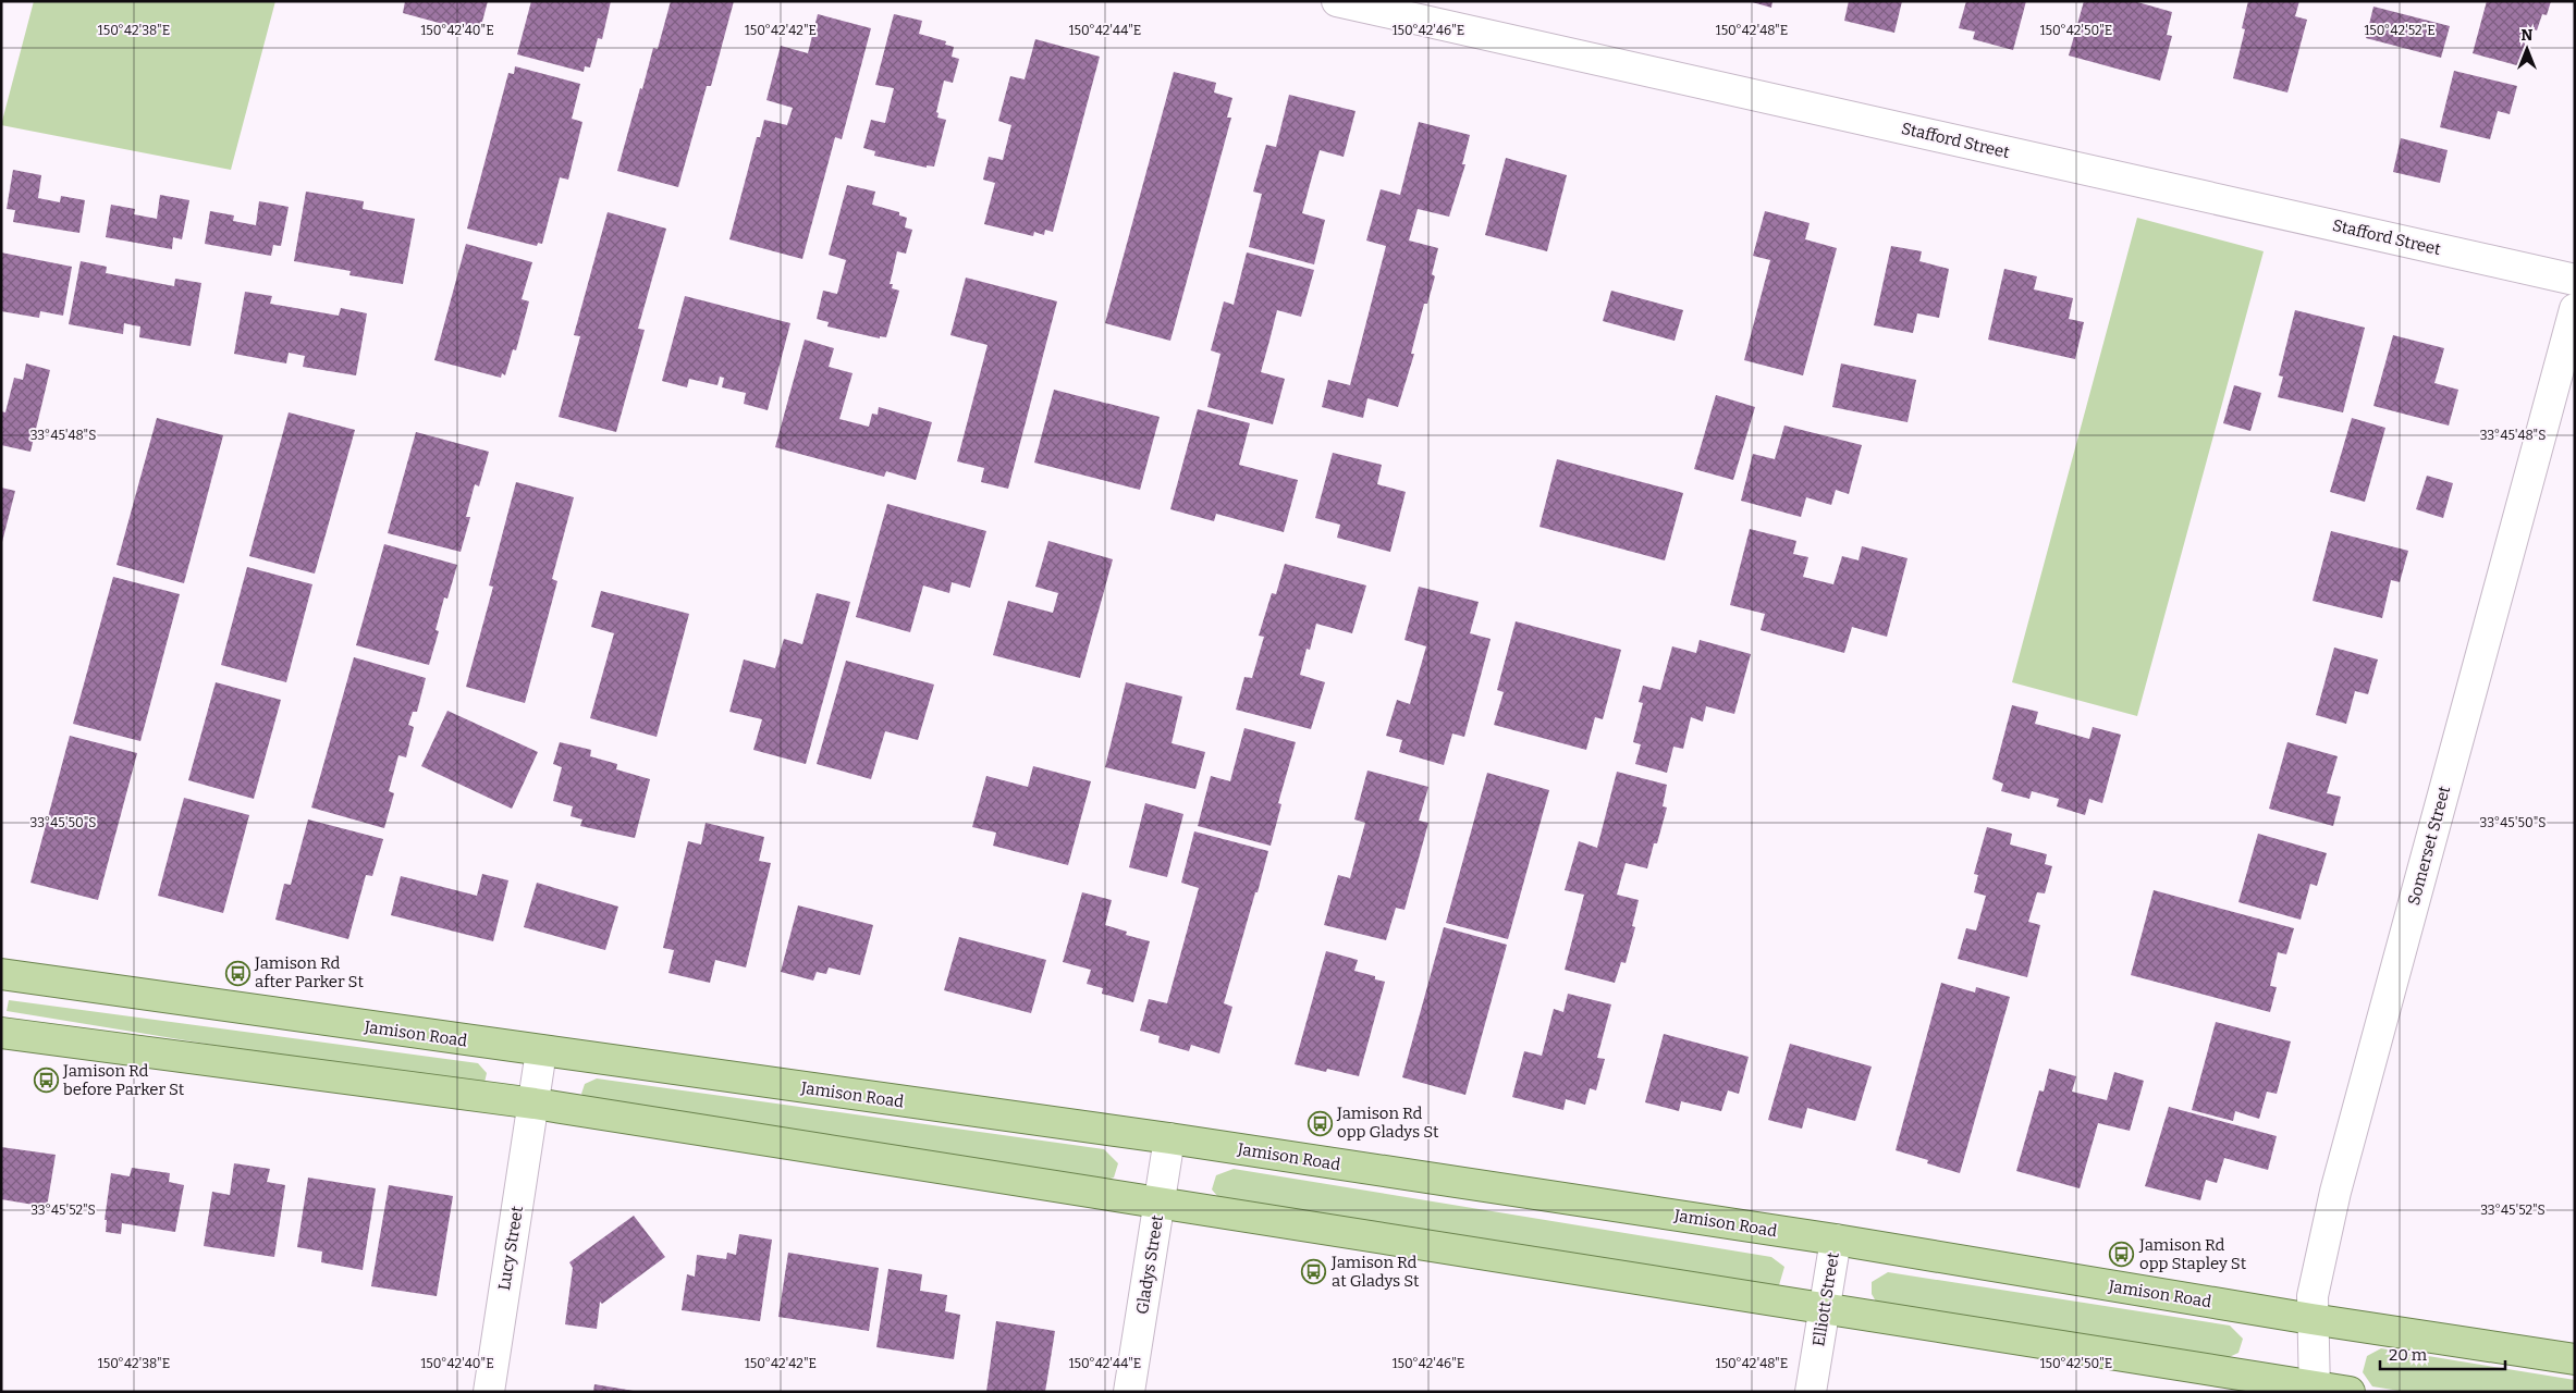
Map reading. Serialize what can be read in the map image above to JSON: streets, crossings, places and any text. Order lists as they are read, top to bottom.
{
  "streets": {
    "main road": ["Jamison Road"],
    "street": [
      "Stafford Street",
      "Somerset Street",
      "Lucy Street",
      "Gladys Street",
      "Elliott Street"
    ]
  },
  "crossings": [
    ["Somerset Street", "Jamison Road"],
    ["Jamison Road", "Lucy Street"],
    ["Jamison Road", "Gladys Street"],
    ["Jamison Road", "Elliott Street"]
  ],
  "places": {
    "bus stop": [
      "Jamison Rd after Parker St",
      "Jamison Rd before Parker St",
      "Jamison Rd opp Gladys St",
      "Jamison Rd opp Stapley St",
      "Jamison Rd at Gladys St"
    ]
  },
  "scale_bar": "20 m",
  "north": "top",
  "coordinates": [
    "150°42'38\"E",
    "150°42'40\"E",
    "150°42'42\"E",
    "150°42'44\"E",
    "150°42'46\"E",
    "150°42'48\"E",
    "150°42'50\"E",
    "150°42'52\"E",
    "33°45'48\"S",
    "33°45'50\"S",
    "33°45'52\"S"
  ]
}
